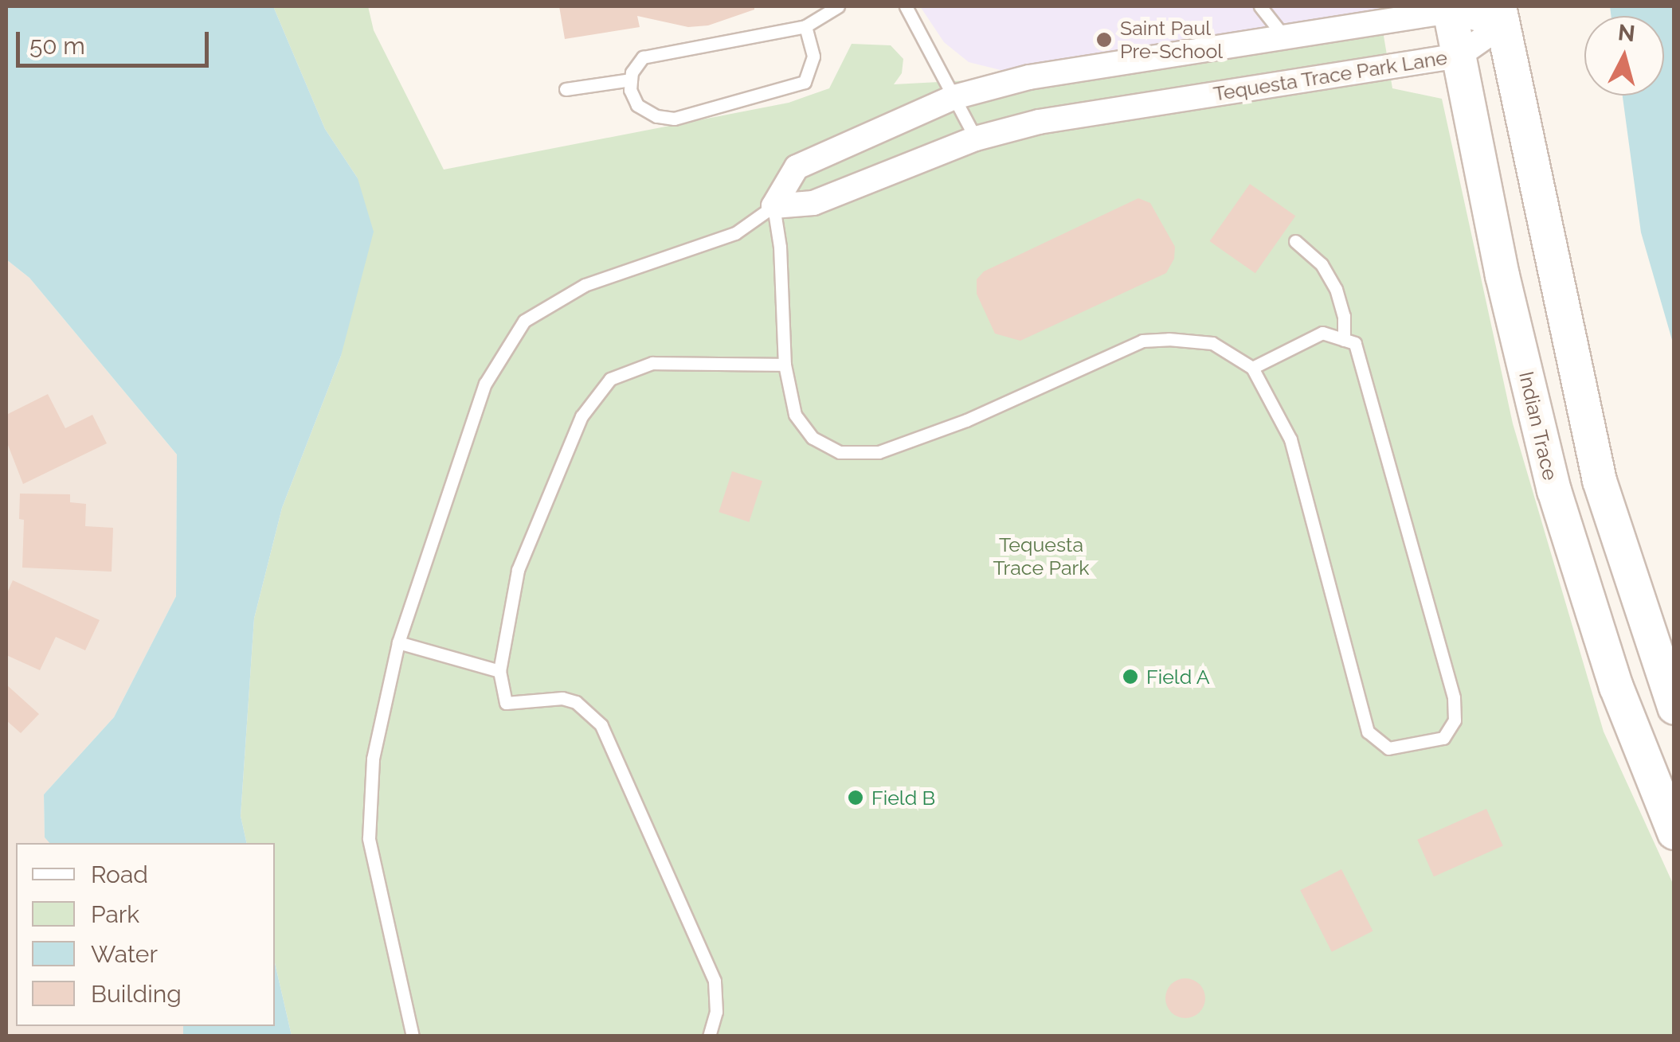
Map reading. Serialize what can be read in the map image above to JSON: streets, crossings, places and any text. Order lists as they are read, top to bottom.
{
  "streets": {
    "main road": ["Indian Trace"],
    "street": ["Tequesta Trace Park Lane"]
  },
  "crossings": [
    ["Tequesta Trace Park Lane", "Indian Trace"]
  ],
  "parks": ["Tequesta Trace Park"],
  "places": ["Saint Paul Pre-School", "Field A", "Field B"],
  "legend": [
    "Road",
    "Park",
    "Water",
    "Building"
  ],
  "scale_bar": "50 m",
  "north": "top"
}
